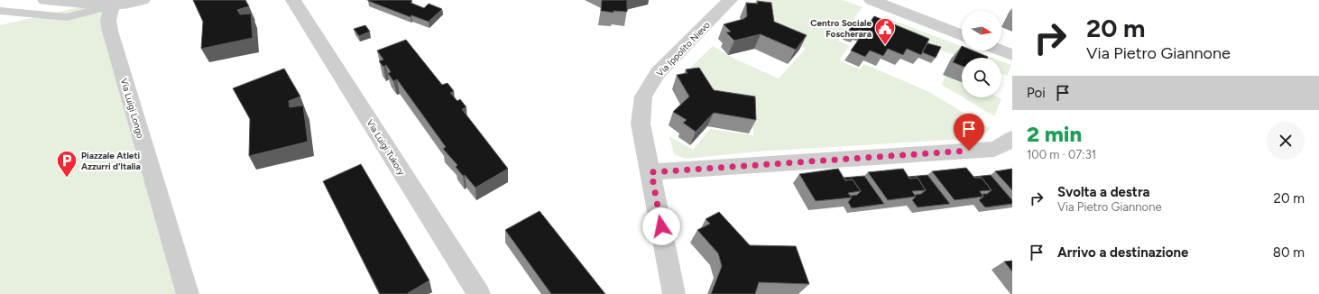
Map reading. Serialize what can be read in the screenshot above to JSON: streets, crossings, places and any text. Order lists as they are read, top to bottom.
{
  "streets": {
    "street": ["Via Ippolito Nievo", "Via Luigi Longo", "Via Luigi Tukory"]
  },
  "places": {
    "public building": ["Centro Sociale Foscherara"],
    "parking": ["Piazzale Atleti Azzurri d'Italia"]
  },
  "north": "right",
  "page": {
    "turn": ["20 m", "Via Pietro Giannone"],
    "then": "Poi",
    "heading": ["2 min", "100 m · 07:31"],
    "list": [
      {
        "name": "Svolta a destra",
        "note": "Via Pietro Giannone",
        "value": "20 m"
      },
      {
        "name": "Arrivo a destinazione",
        "value": "80 m"
      }
    ]
  }
}
